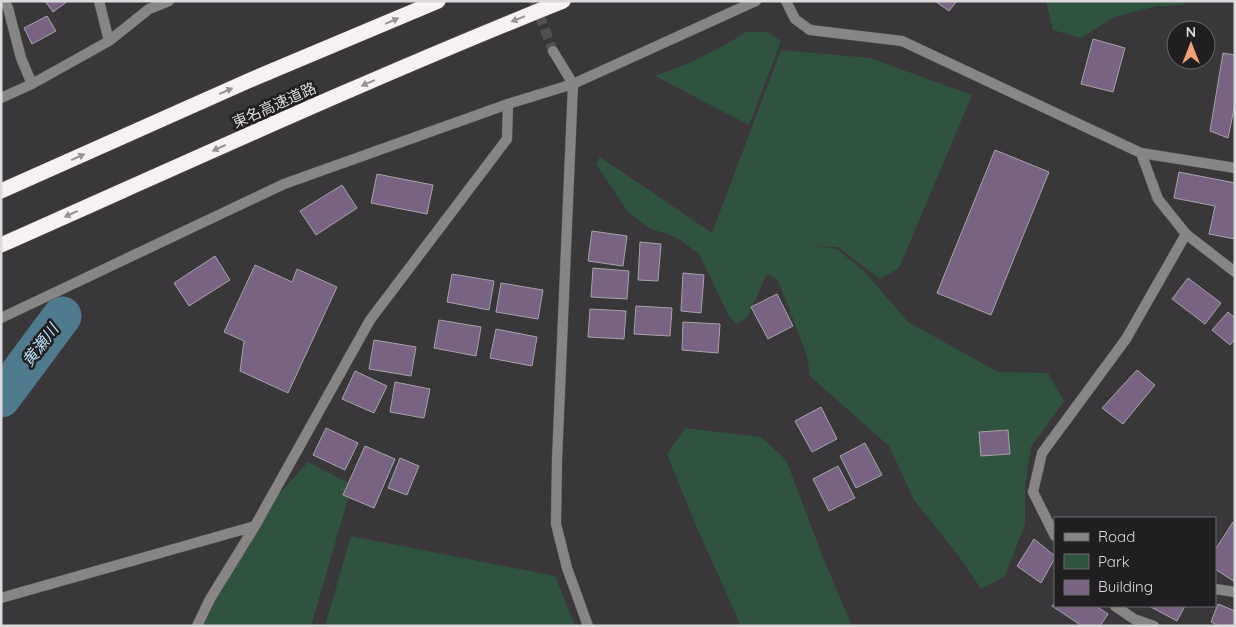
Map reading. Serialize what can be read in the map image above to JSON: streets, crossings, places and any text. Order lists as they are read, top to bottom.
{
  "streets": {
    "highway": ["東名高速道路"]
  },
  "water": ["黄瀬川"],
  "legend": ["Road", "Park", "Building"],
  "north": "top"
}
